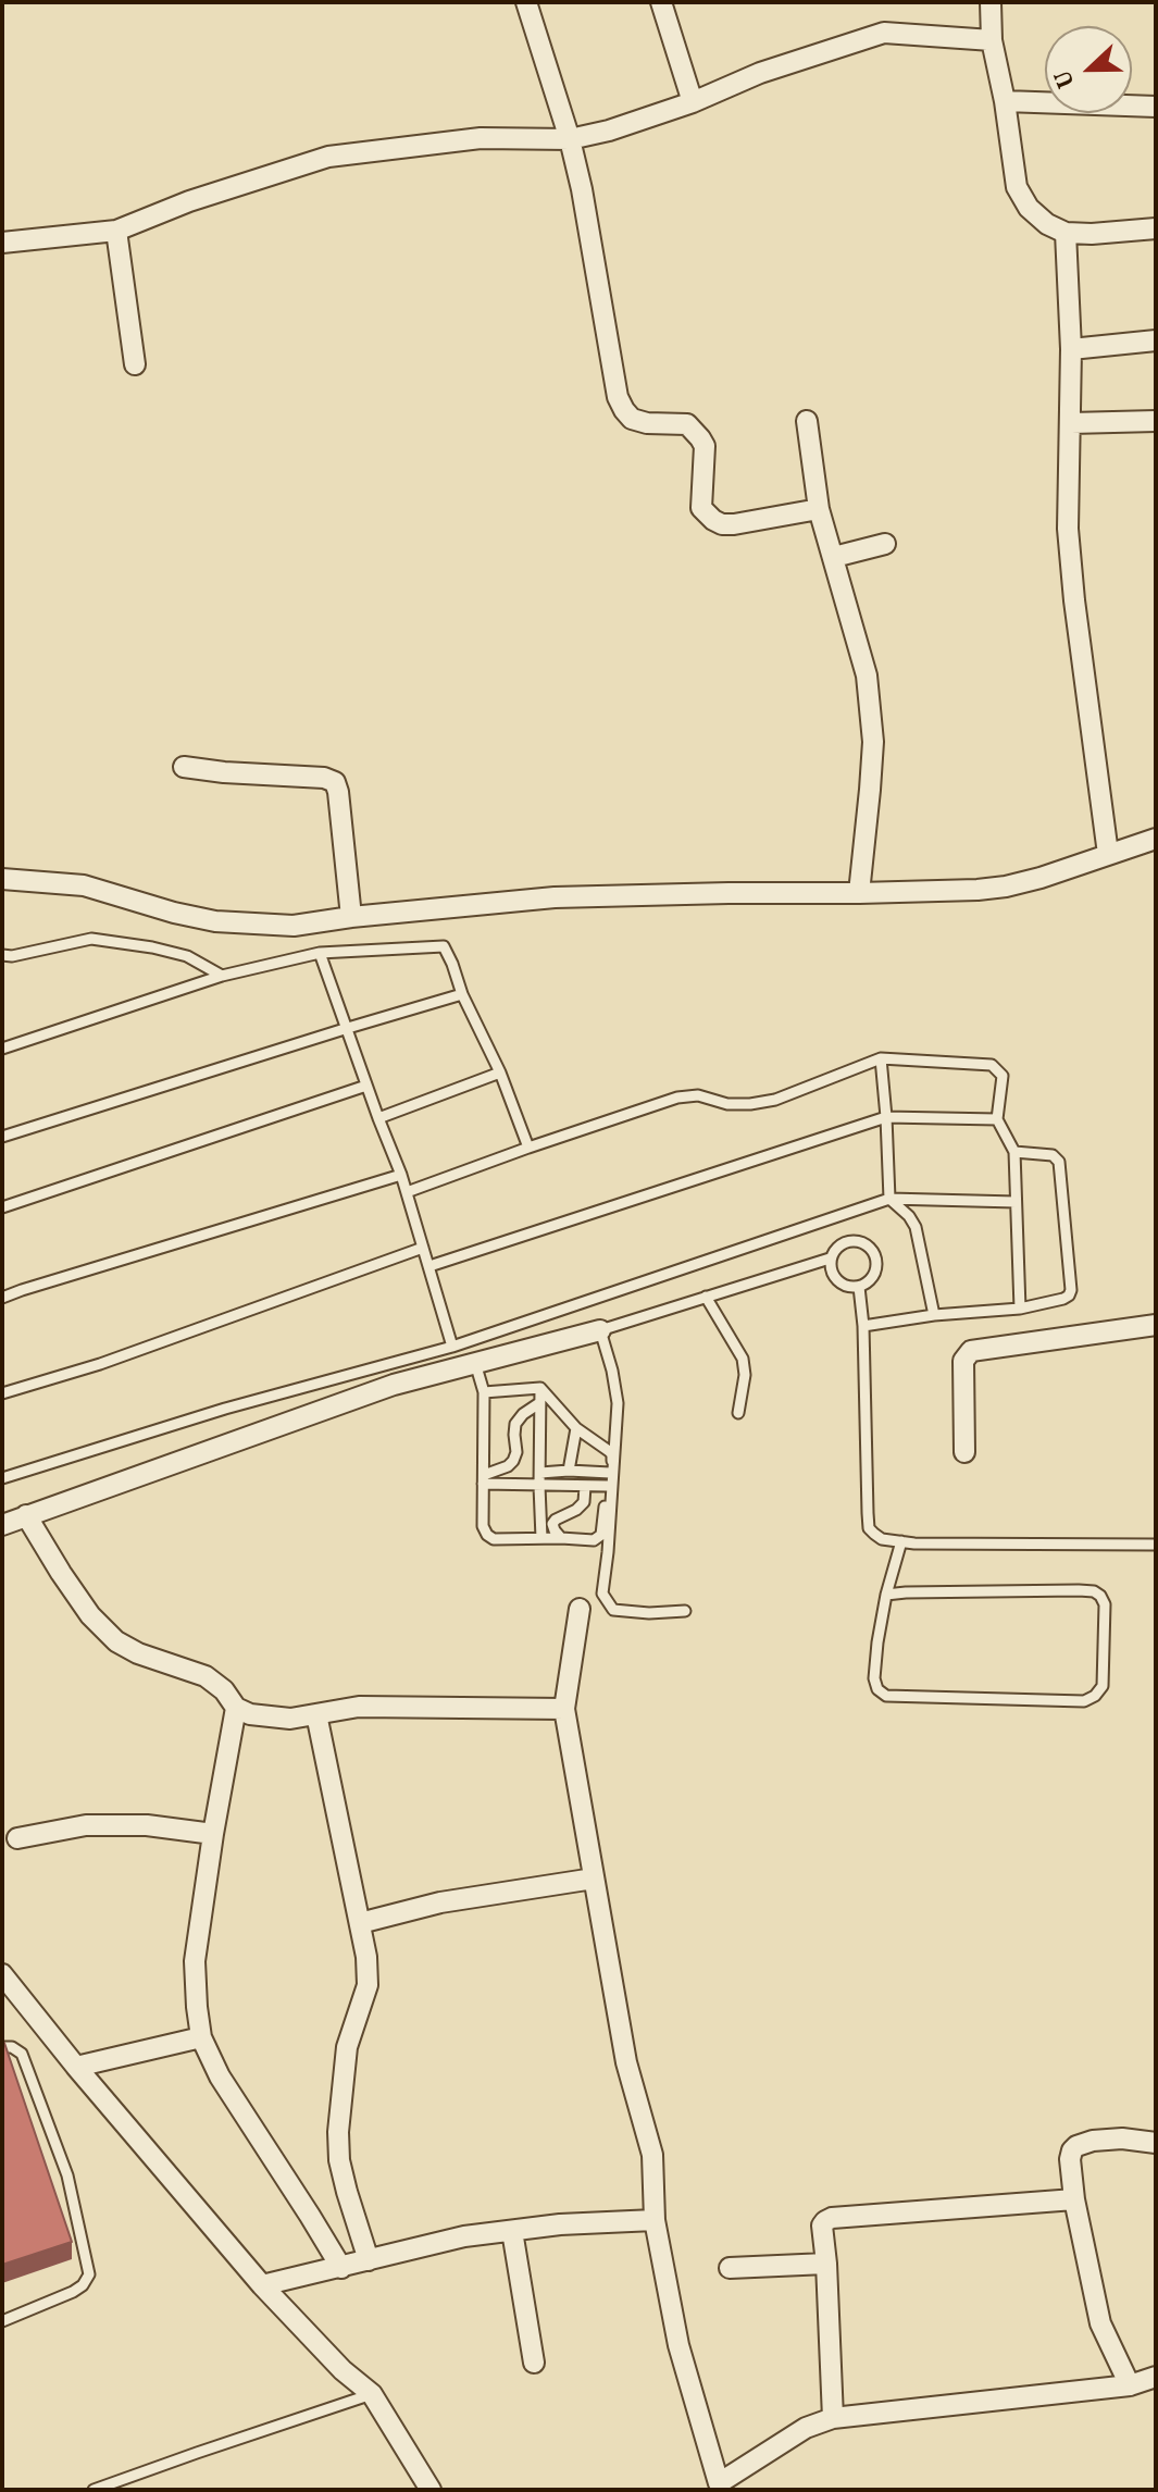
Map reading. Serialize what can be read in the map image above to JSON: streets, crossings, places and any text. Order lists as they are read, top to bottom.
{
  "north": "left"
}
